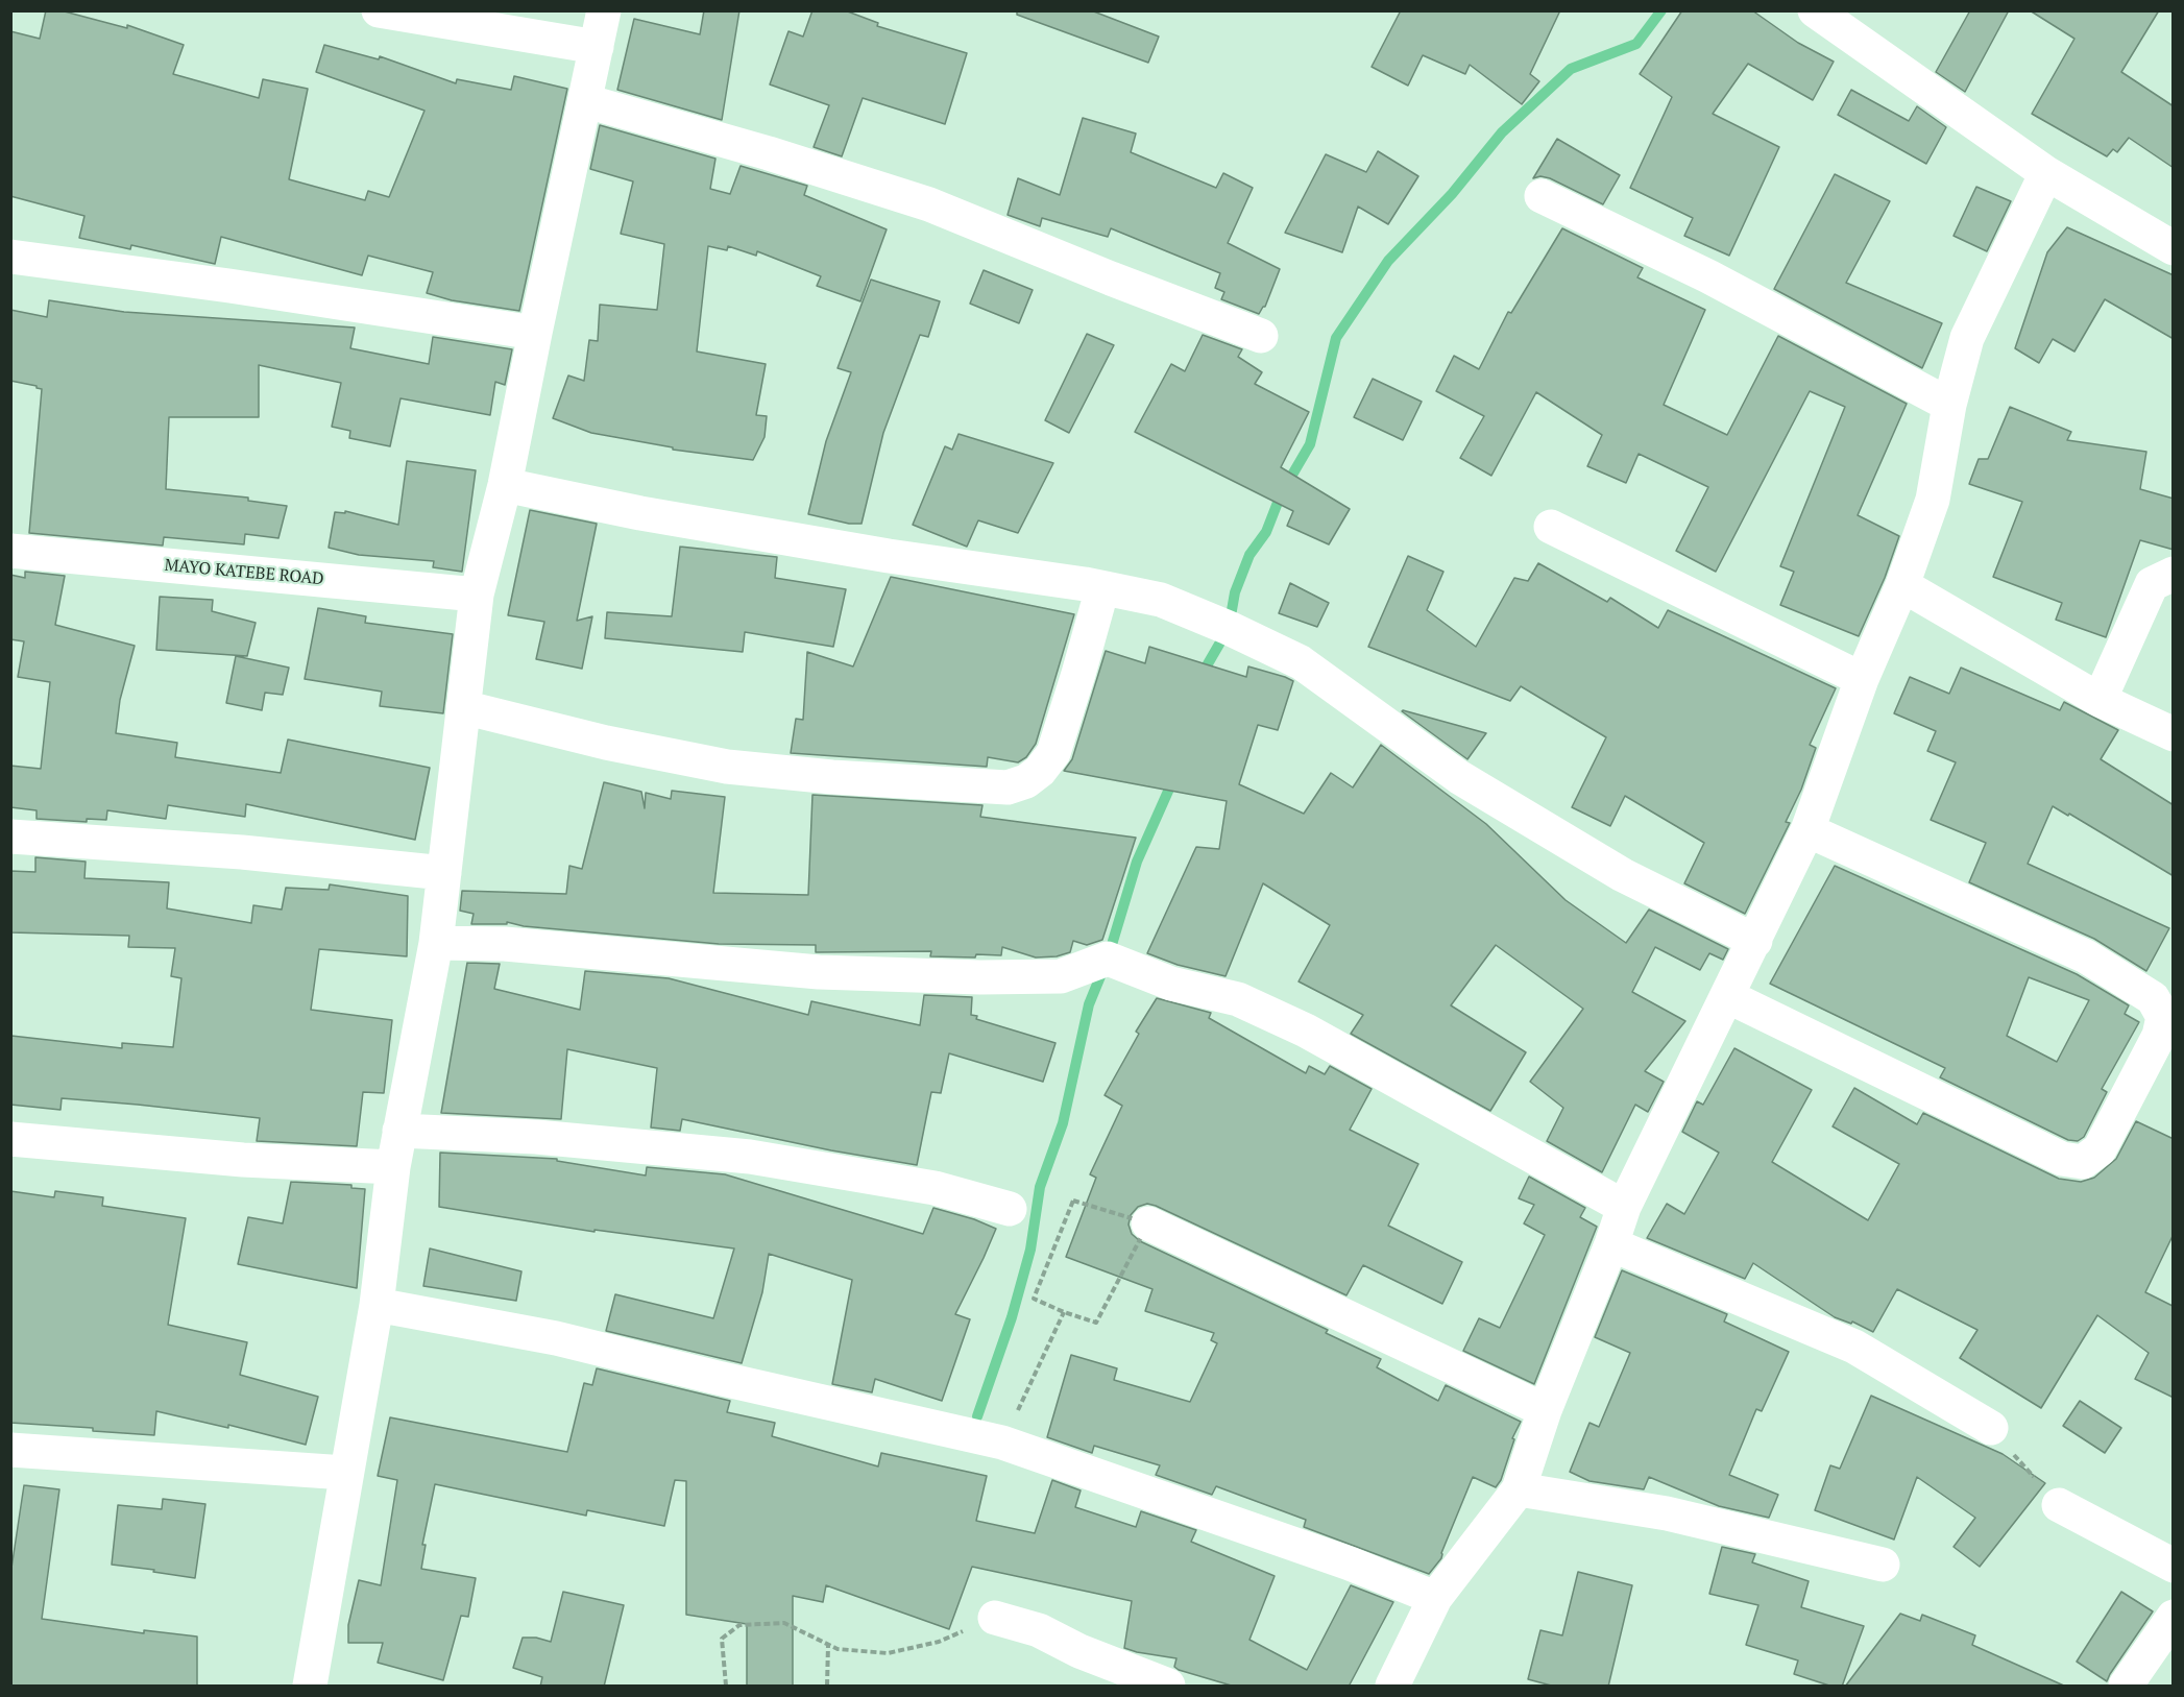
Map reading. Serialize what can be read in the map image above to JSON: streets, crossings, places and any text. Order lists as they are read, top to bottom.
{
  "streets": {
    "street": ["MAYO KATEBE ROAD"]
  }
}
